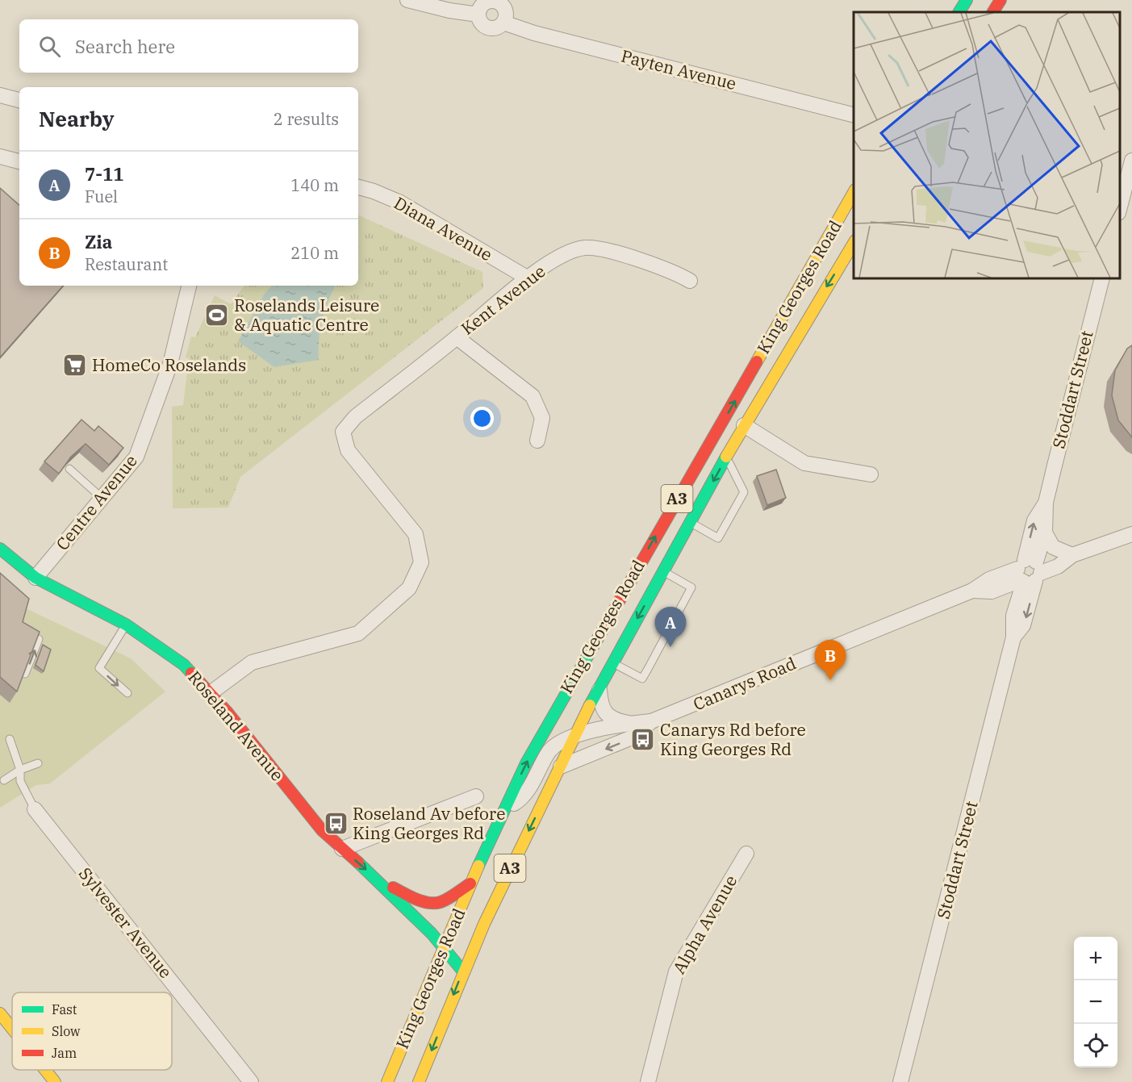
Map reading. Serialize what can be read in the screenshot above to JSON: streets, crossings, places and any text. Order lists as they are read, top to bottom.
{
  "streets": {
    "main road": ["King Georges Road", "A3", "Roseland Avenue"],
    "street": [
      "Payten Avenue",
      "Diana Avenue",
      "Kent Avenue",
      "Stoddart Street",
      "Centre Avenue",
      "Canarys Road",
      "Sylvester Avenue",
      "Alpha Avenue"
    ]
  },
  "crossings": [
    ["Diana Avenue", "Kent Avenue"],
    ["King Georges Road", "Canarys Road"],
    ["King Georges Road", "Roseland Avenue"],
    ["Kent Avenue", "Roseland Avenue"],
    ["Stoddart Street", "Canarys Road"],
    ["Centre Avenue", "Roseland Avenue"]
  ],
  "places": {
    "sports": ["Roselands Leisure & Aquatic Centre"],
    "supermarket": ["HomeCo Roselands"],
    "bus stop": ["Canarys Rd before King Georges Rd", "Roseland Av before King Georges Rd"]
  },
  "legend": ["Fast", "Slow", "Jam"],
  "page": {
    "search": "Search here",
    "heading": ["Nearby", "2 results"],
    "list": [
      {
        "mark": "A",
        "name": "7-11",
        "note": "Fuel",
        "value": "140 m"
      },
      {
        "mark": "B",
        "name": "Zia",
        "note": "Restaurant",
        "value": "210 m"
      }
    ],
    "pins": ["A", "B"],
    "map_buttons": ["+", "−"]
  }
}
